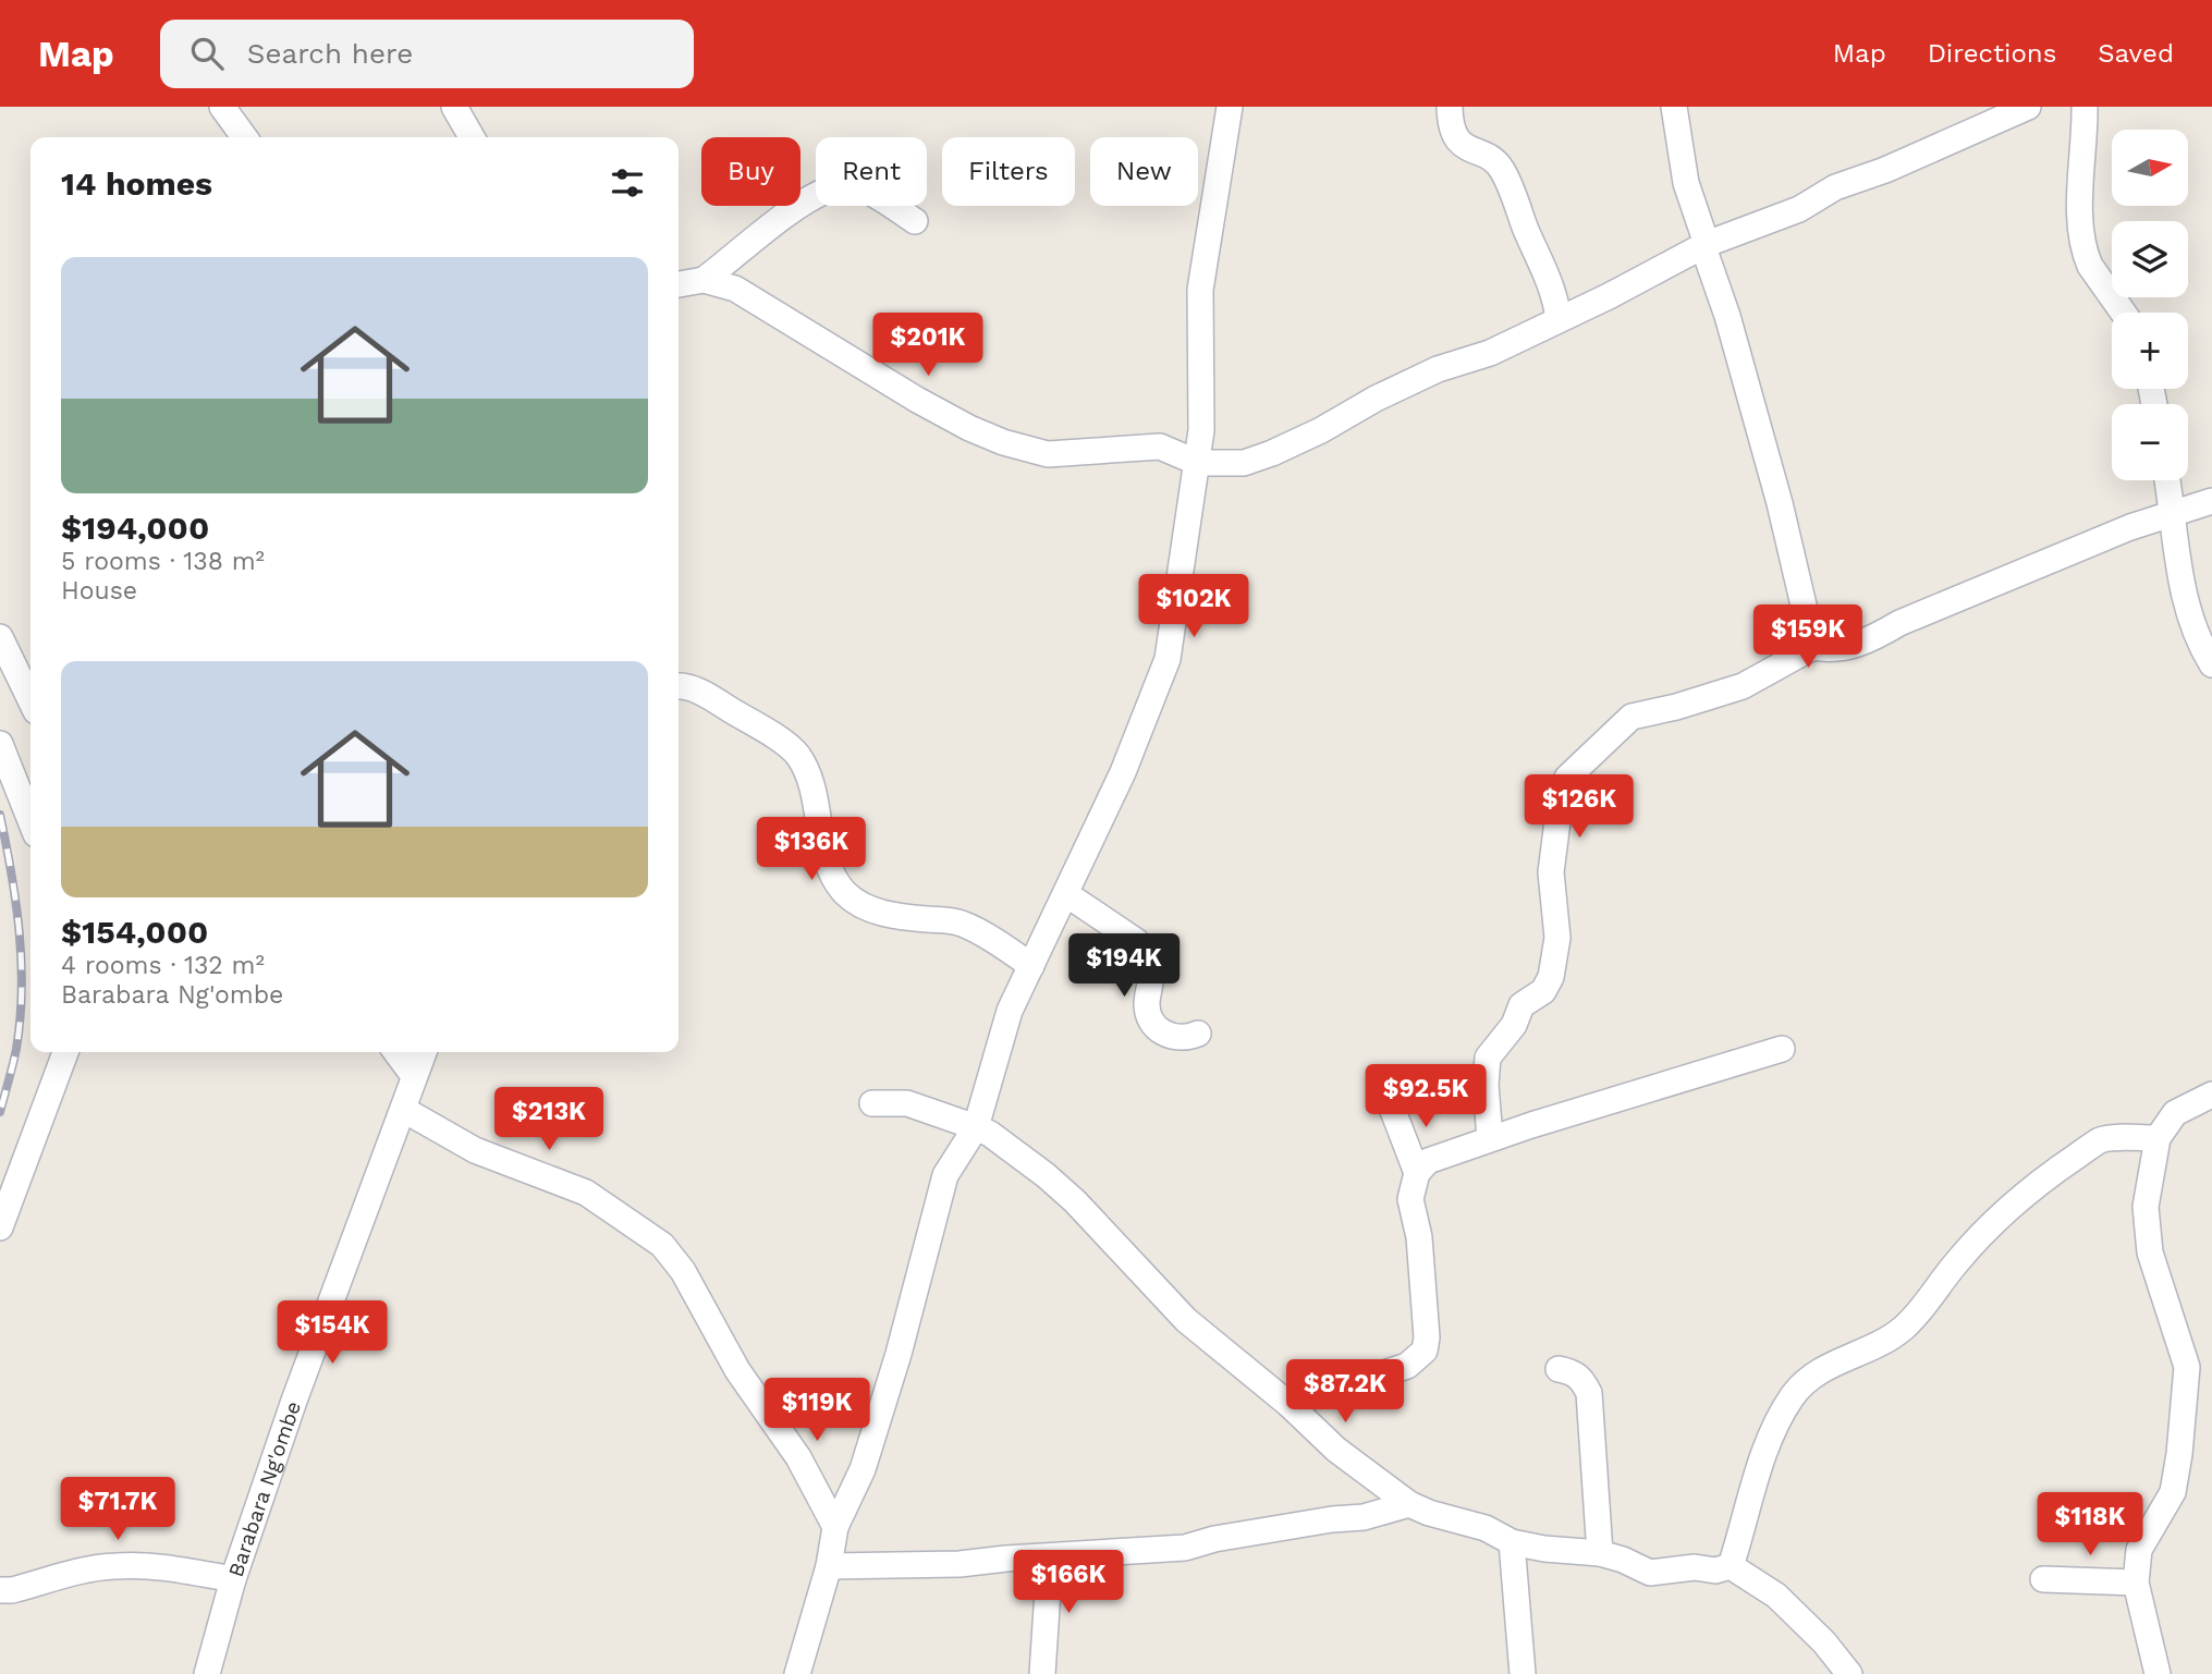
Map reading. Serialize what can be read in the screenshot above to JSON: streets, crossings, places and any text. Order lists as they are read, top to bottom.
{
  "streets": {
    "street": ["Barabara Ng'ombe"]
  },
  "north": "right",
  "page": {
    "header": "Map",
    "search": "Search here",
    "nav": ["Map", "Directions", "Saved"],
    "map_buttons": ["+", "−"],
    "chip": [
      "Buy",
      "Rent",
      "Filters",
      "New"
    ],
    "heading": "14 homes",
    "list": [
      {
        "name": "$194,000",
        "note": "5 rooms · 138 m² · House"
      },
      {
        "name": "$154,000",
        "note": "4 rooms · 132 m² · Barabara Ng'ombe"
      }
    ],
    "price": [
      "$201K",
      "$102K",
      "$159K",
      "$126K",
      "$136K",
      "$194K",
      "$92.5K",
      "$213K",
      "$154K",
      "$87.2K",
      "$119K",
      "$71.7K",
      "$118K",
      "$166K"
    ]
  }
}
